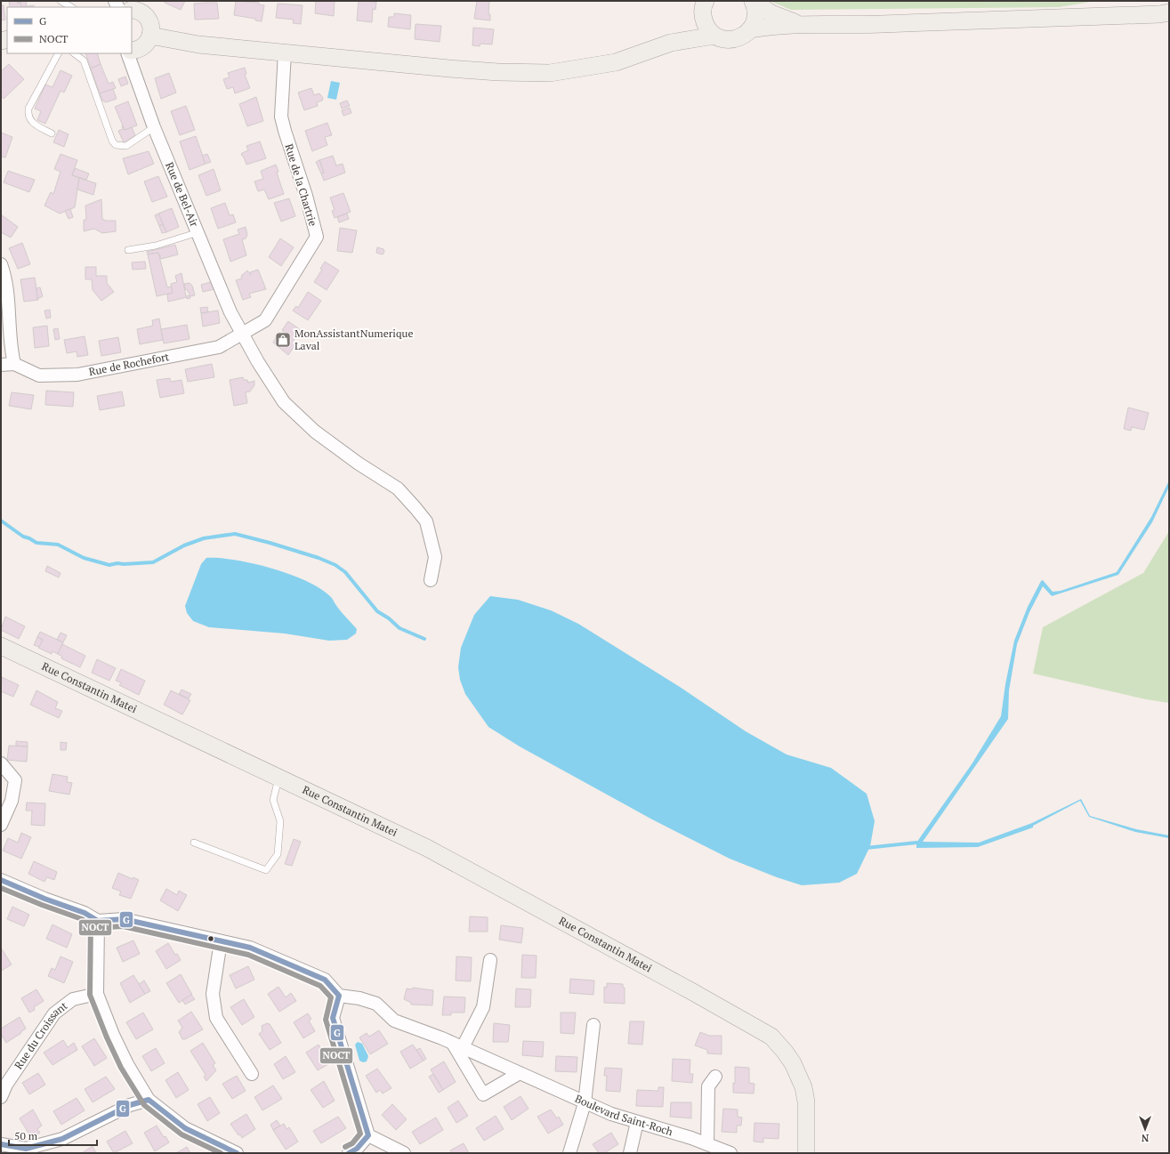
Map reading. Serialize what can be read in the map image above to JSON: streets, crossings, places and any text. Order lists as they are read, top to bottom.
{
  "streets": {
    "street": [
      "Rue de la Chartrie",
      "Rue de Bel-Air",
      "Rue de Rochefort",
      "Rue Constantin Matei",
      "Rue du Croissant",
      "Boulevard Saint-Roch"
    ]
  },
  "crossings": [
    ["Rue de la Chartrie", "Rue de Bel-Air"],
    ["Rue de la Chartrie", "Rue de Rochefort"],
    ["Rue de Bel-Air", "Rue de Rochefort"]
  ],
  "places": {
    "shop": ["MonAssistantNumerique Laval"]
  },
  "lines": ["transit line G", "transit line NOCT"],
  "legend": ["G", "NOCT"],
  "scale_bar": "50 m",
  "north": "bottom"
}
